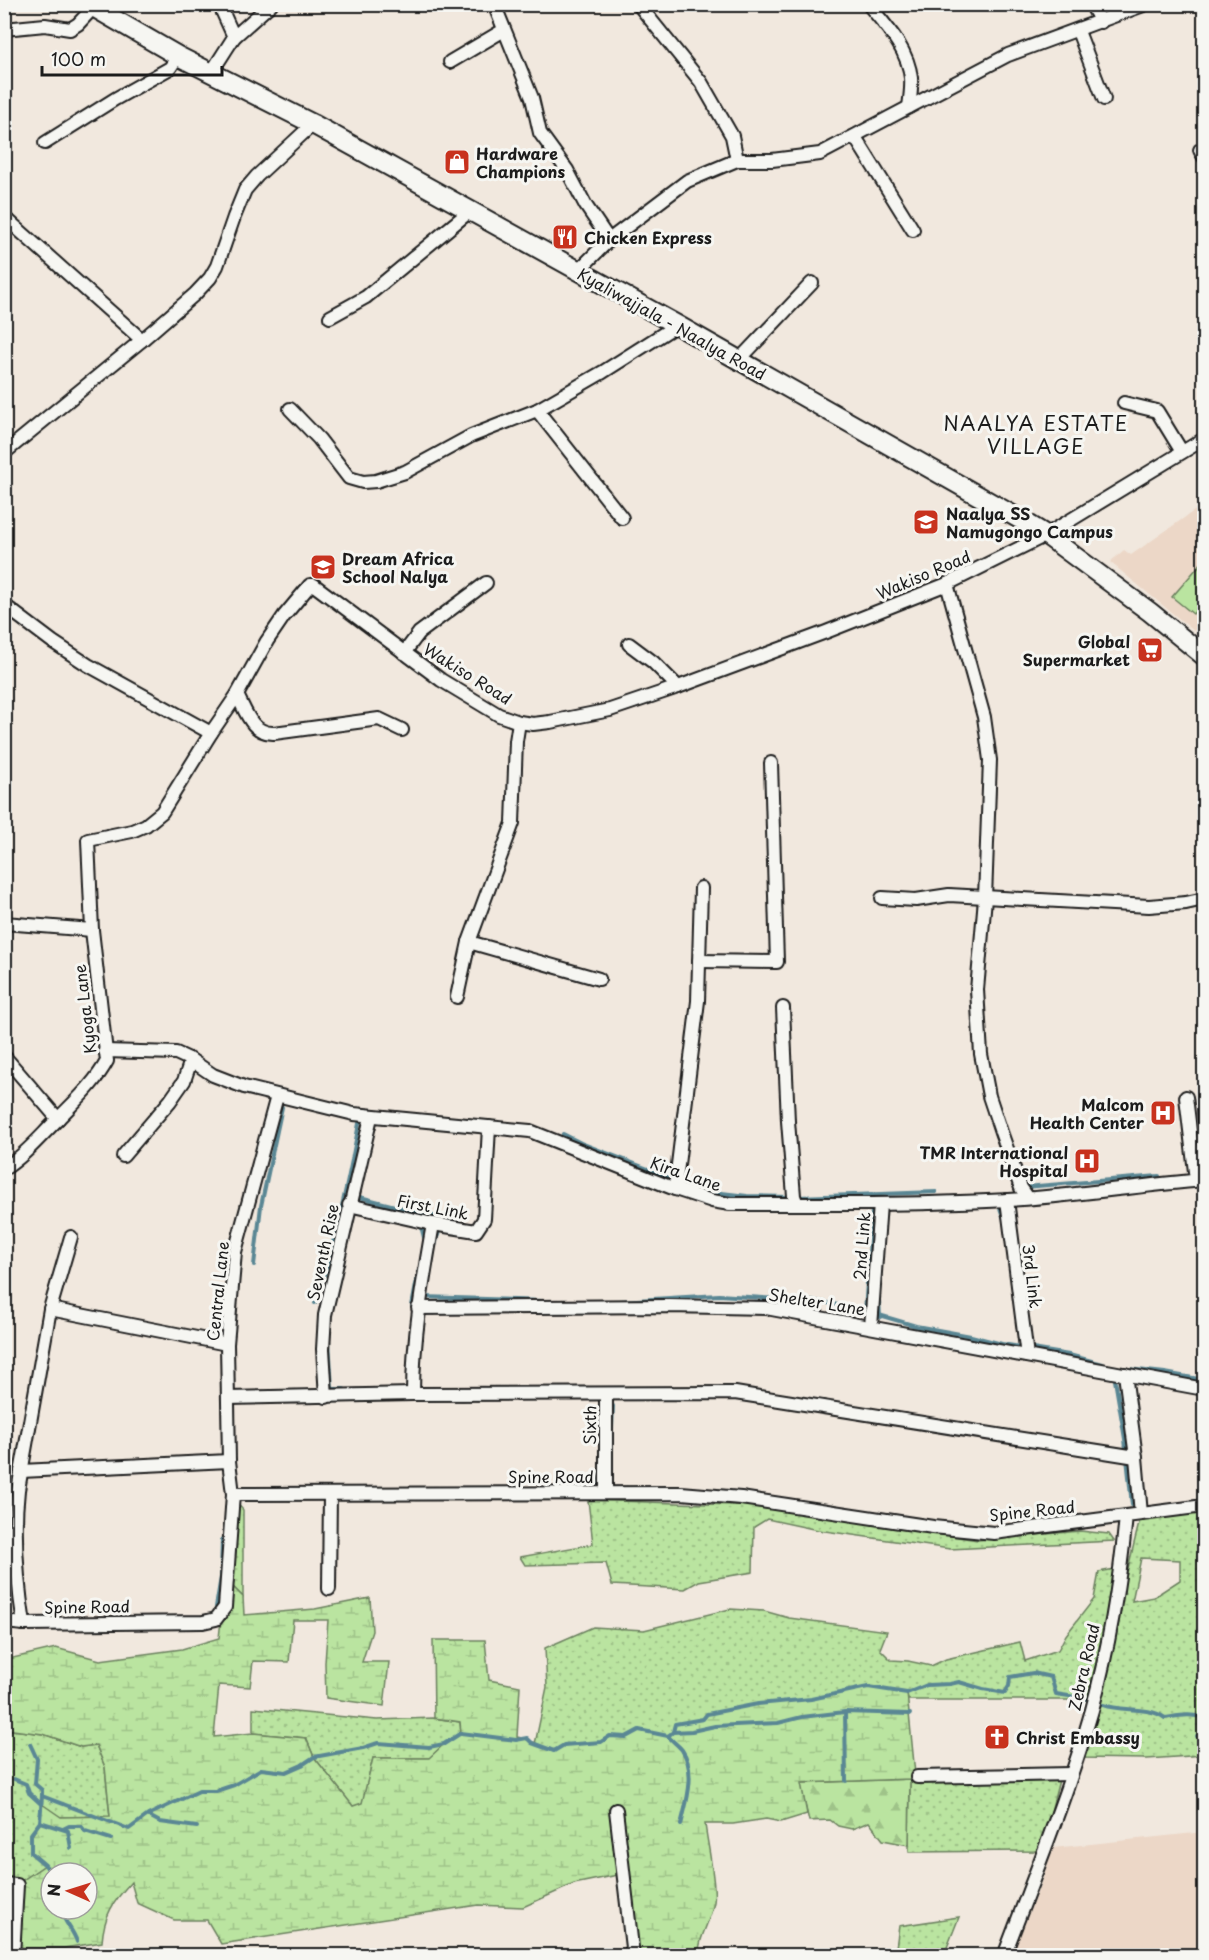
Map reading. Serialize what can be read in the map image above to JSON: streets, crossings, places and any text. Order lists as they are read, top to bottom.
{
  "streets": {
    "main road": ["Kyaliwajjala - Naalya Road"],
    "street": [
      "Wakiso Road",
      "Kyoga Lane",
      "Kira Lane",
      "First Link",
      "2nd Link",
      "Seventh Rise",
      "3rd Link",
      "Central Lane",
      "Shelter Lane",
      "Sixth",
      "Spine Road",
      "Zebra Road"
    ]
  },
  "crossings": [
    ["Kyaliwajjala - Naalya Road", "Wakiso Road"],
    ["Wakiso Road", "Kyoga Lane"],
    ["Kyoga Lane", "Kira Lane"],
    ["Kira Lane", "First Link"],
    ["Kira Lane", "2nd Link"],
    ["Kira Lane", "Seventh Rise"],
    ["Kira Lane", "3rd Link"],
    ["Kira Lane", "Central Lane"],
    ["First Link", "Seventh Rise"],
    ["2nd Link", "Shelter Lane"],
    ["3rd Link", "Shelter Lane"],
    ["Central Lane", "Spine Road"],
    ["Sixth", "Spine Road"],
    ["Spine Road", "Zebra Road"]
  ],
  "districts": ["NAALYA ESTATE VILLAGE"],
  "places": {
    "shop": ["Hardware Champions"],
    "restaurant": ["Chicken Express"],
    "school or university": ["Naalya SS Namugongo Campus", "Dream Africa School Nalya"],
    "supermarket": ["Global Supermarket"],
    "hospital": ["Malcom Health Center", "TMR International Hospital"],
    "church": ["Christ Embassy"]
  },
  "scale_bar": "100 m",
  "north": "left"
}
